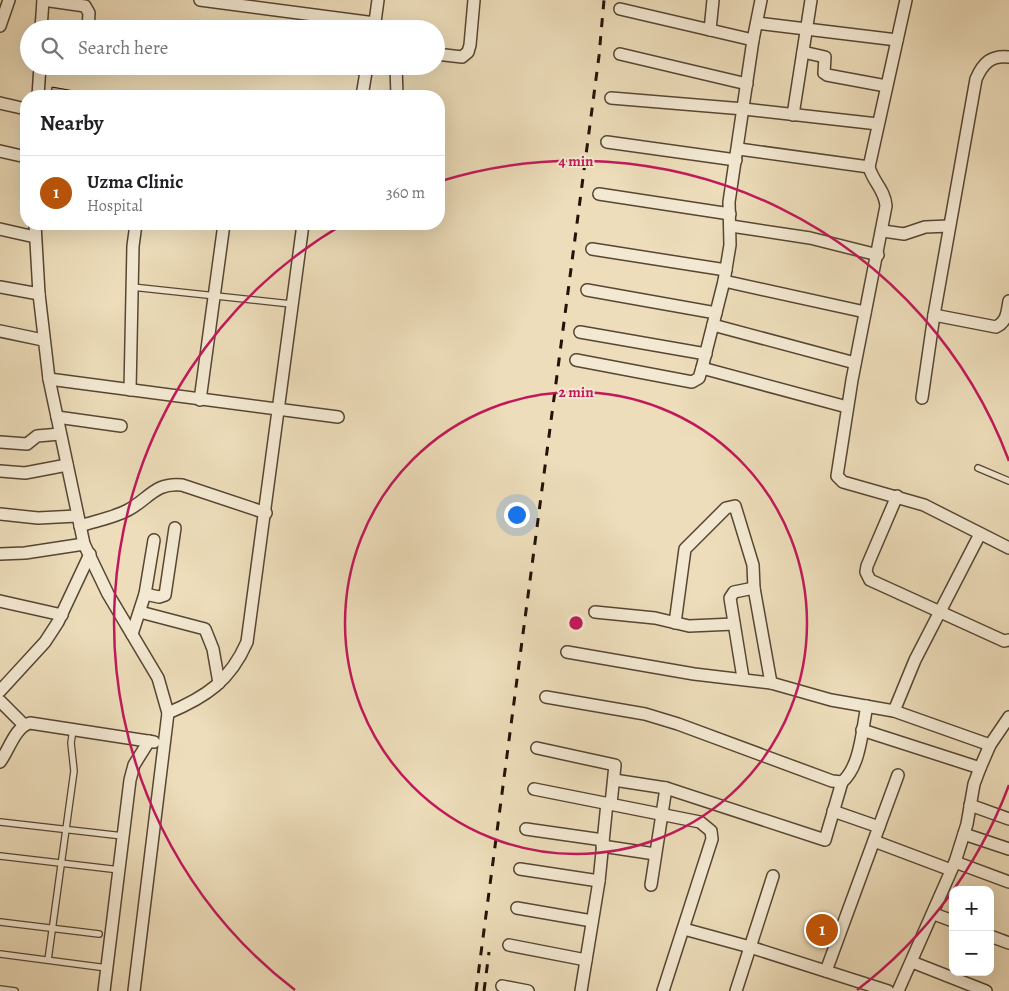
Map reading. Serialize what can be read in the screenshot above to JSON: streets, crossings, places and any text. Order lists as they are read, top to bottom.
{
  "page": {
    "search": "Search here",
    "heading": "Nearby",
    "list": [
      {
        "mark": "1",
        "name": "Uzma Clinic",
        "note": "Hospital",
        "value": "360 m"
      }
    ],
    "map_buttons": ["+", "−"],
    "pins": "1"
  },
  "rings": ["4 min", "2 min"]
}
